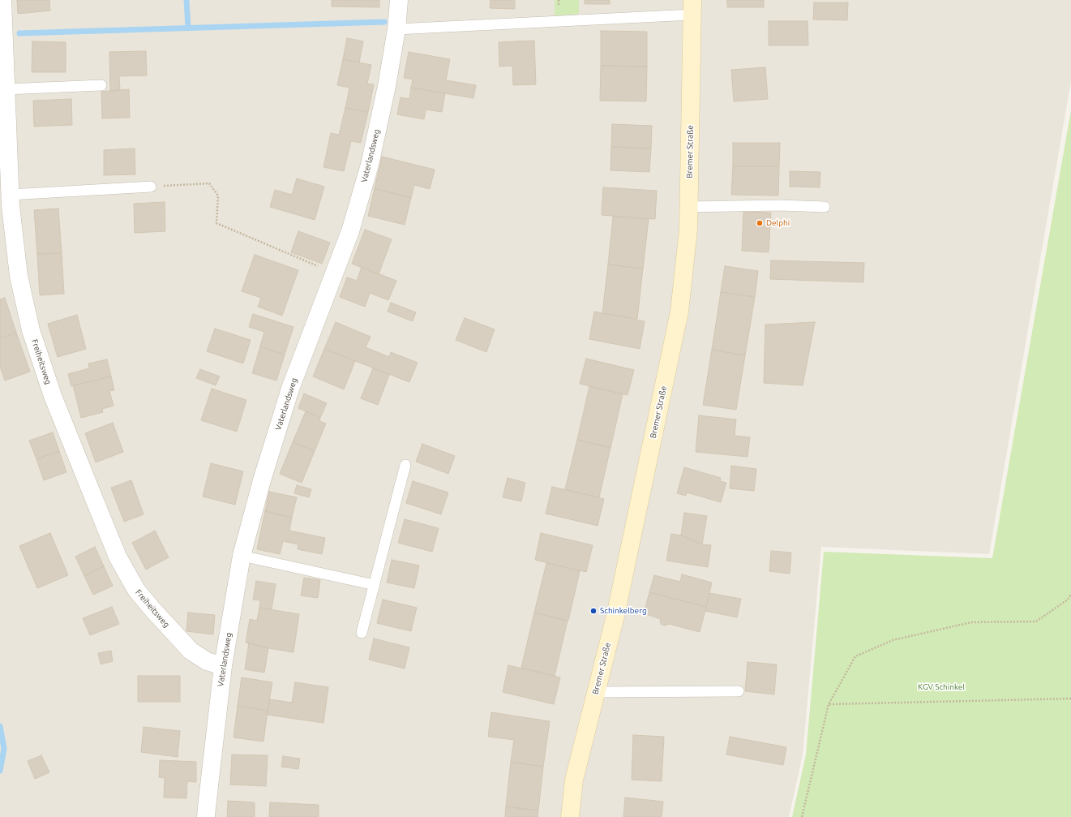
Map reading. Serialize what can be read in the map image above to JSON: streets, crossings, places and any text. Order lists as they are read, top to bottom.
{
  "streets": {
    "main road": ["Bremer Straße"],
    "street": ["Vaterlandsweg", "Freiheitsweg"]
  },
  "crossings": [
    ["Vaterlandsweg", "Freiheitsweg"]
  ],
  "parks": ["KGV Schinkel"],
  "places": ["Delphi", "Schinkelberg"]
}
